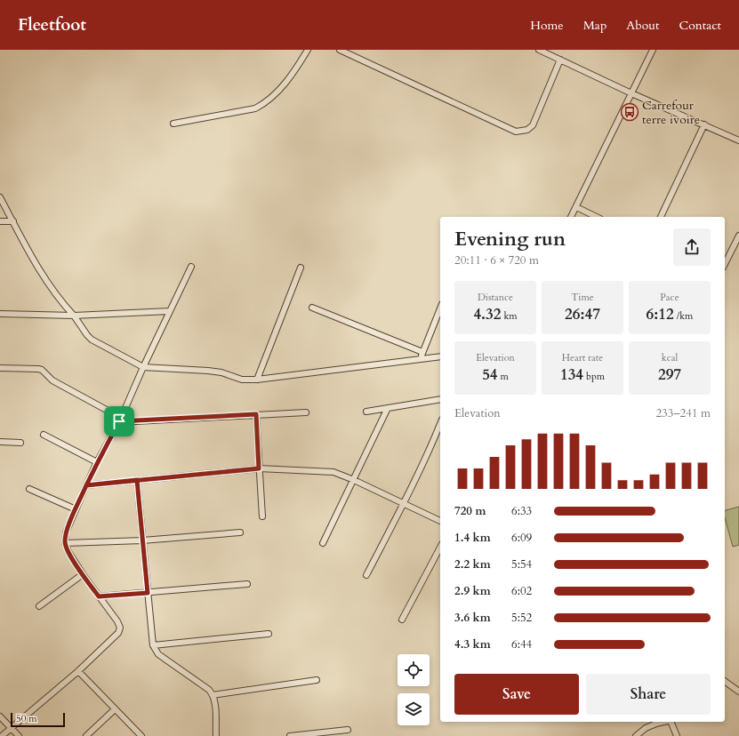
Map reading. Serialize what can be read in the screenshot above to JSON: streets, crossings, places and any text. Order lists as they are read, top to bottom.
{
  "places": {
    "bus stop": ["Carrefour terre ivoire"]
  },
  "scale_bar": "50 m",
  "page": {
    "header": "Fleetfoot",
    "nav": [
      "Home",
      "Map",
      "About",
      "Contact"
    ],
    "heading": ["Evening run", "20:11 · 6 × 720 m"],
    "stats": [
      ["Distance", "4.32 km"],
      ["Time", "26:47"],
      ["Pace", "6:12 /km"],
      ["Elevation", "54 m"],
      ["Heart rate", "134 bpm"],
      ["kcal", "297"]
    ],
    "chart": ["Elevation", "233–241 m"],
    "list": [
      {
        "name": "720 m",
        "note": "6:33"
      },
      {
        "name": "1.4 km",
        "note": "6:09"
      },
      {
        "name": "2.2 km",
        "note": "5:54"
      },
      {
        "name": "2.9 km",
        "note": "6:02"
      },
      {
        "name": "3.6 km",
        "note": "5:52"
      },
      {
        "name": "4.3 km",
        "note": "6:44"
      }
    ],
    "buttons": ["Save", "Share"],
    "scale": "50 m"
  }
}
